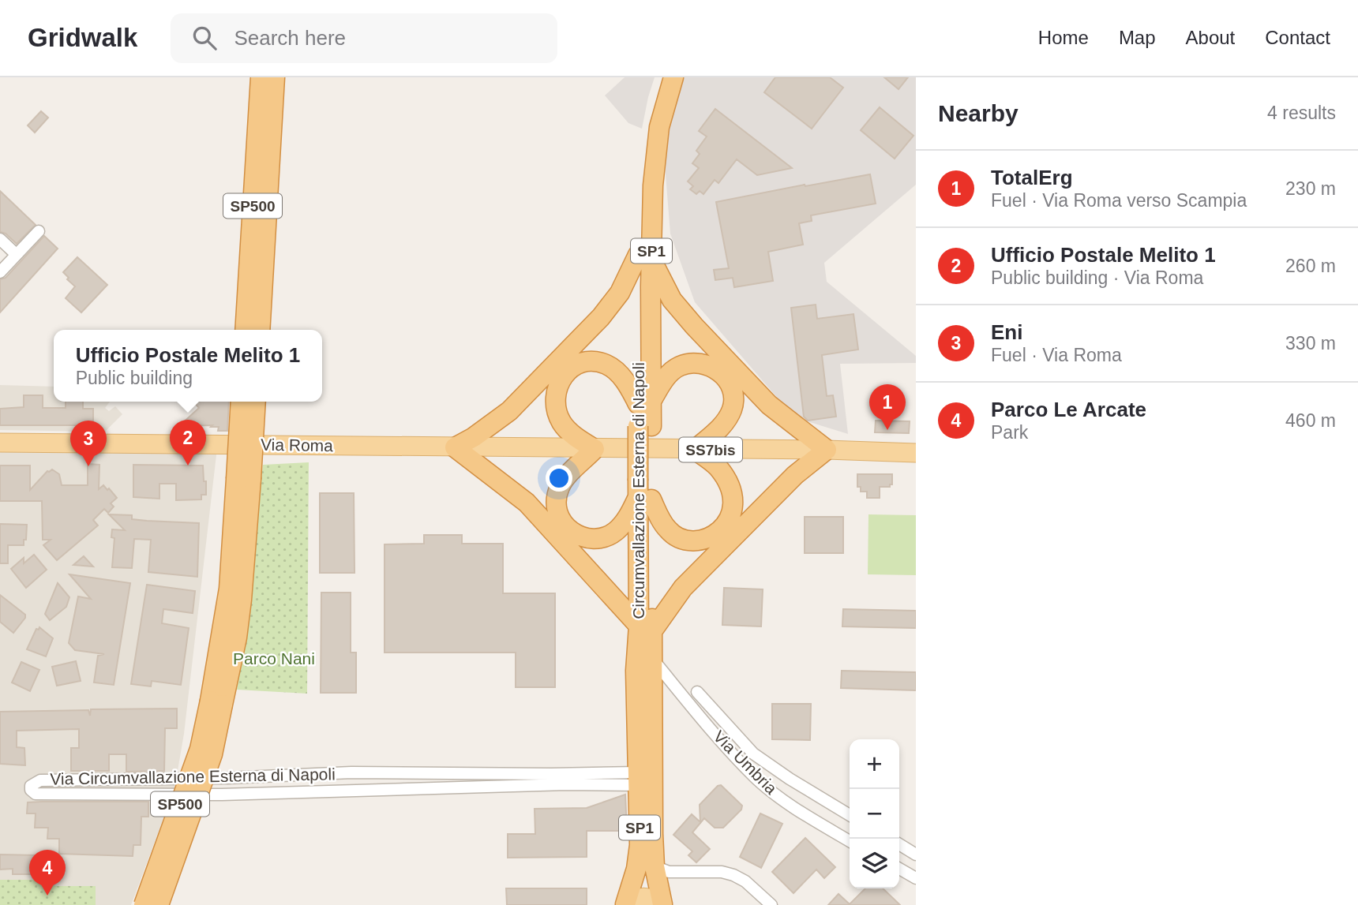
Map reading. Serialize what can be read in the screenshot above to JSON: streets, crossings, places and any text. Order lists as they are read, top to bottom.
{
  "streets": {
    "highway": ["SP500", "SP1", "Circumvallazione Esterna di Napoli"],
    "main road": ["Via Roma", "SS7bis"],
    "street": ["Via Umbria", "Via Circumvallazione Esterna di Napoli"]
  },
  "crossings": [
    ["Via Roma", "SS7bis"],
    ["Circumvallazione Esterna di Napoli", "Via Umbria"],
    ["Circumvallazione Esterna di Napoli", "Via Circumvallazione Esterna di Napoli"]
  ],
  "parks": ["Parco Nani"],
  "page": {
    "header": "Gridwalk",
    "search": "Search here",
    "nav": [
      "Home",
      "Map",
      "About",
      "Contact"
    ],
    "heading": ["Nearby", "4 results"],
    "list": [
      {
        "mark": "1",
        "name": "TotalErg",
        "note": "Fuel · Via Roma verso Scampia",
        "value": "230 m"
      },
      {
        "mark": "2",
        "name": "Ufficio Postale Melito 1",
        "note": "Public building · Via Roma",
        "value": "260 m"
      },
      {
        "mark": "3",
        "name": "Eni",
        "note": "Fuel · Via Roma",
        "value": "330 m"
      },
      {
        "mark": "4",
        "name": "Parco Le Arcate",
        "note": "Park",
        "value": "460 m"
      }
    ],
    "popup": ["Ufficio Postale Melito 1", "Public building"],
    "pins": [
      "1",
      "2",
      "3",
      "4"
    ],
    "map_buttons": ["+", "−"]
  }
}
